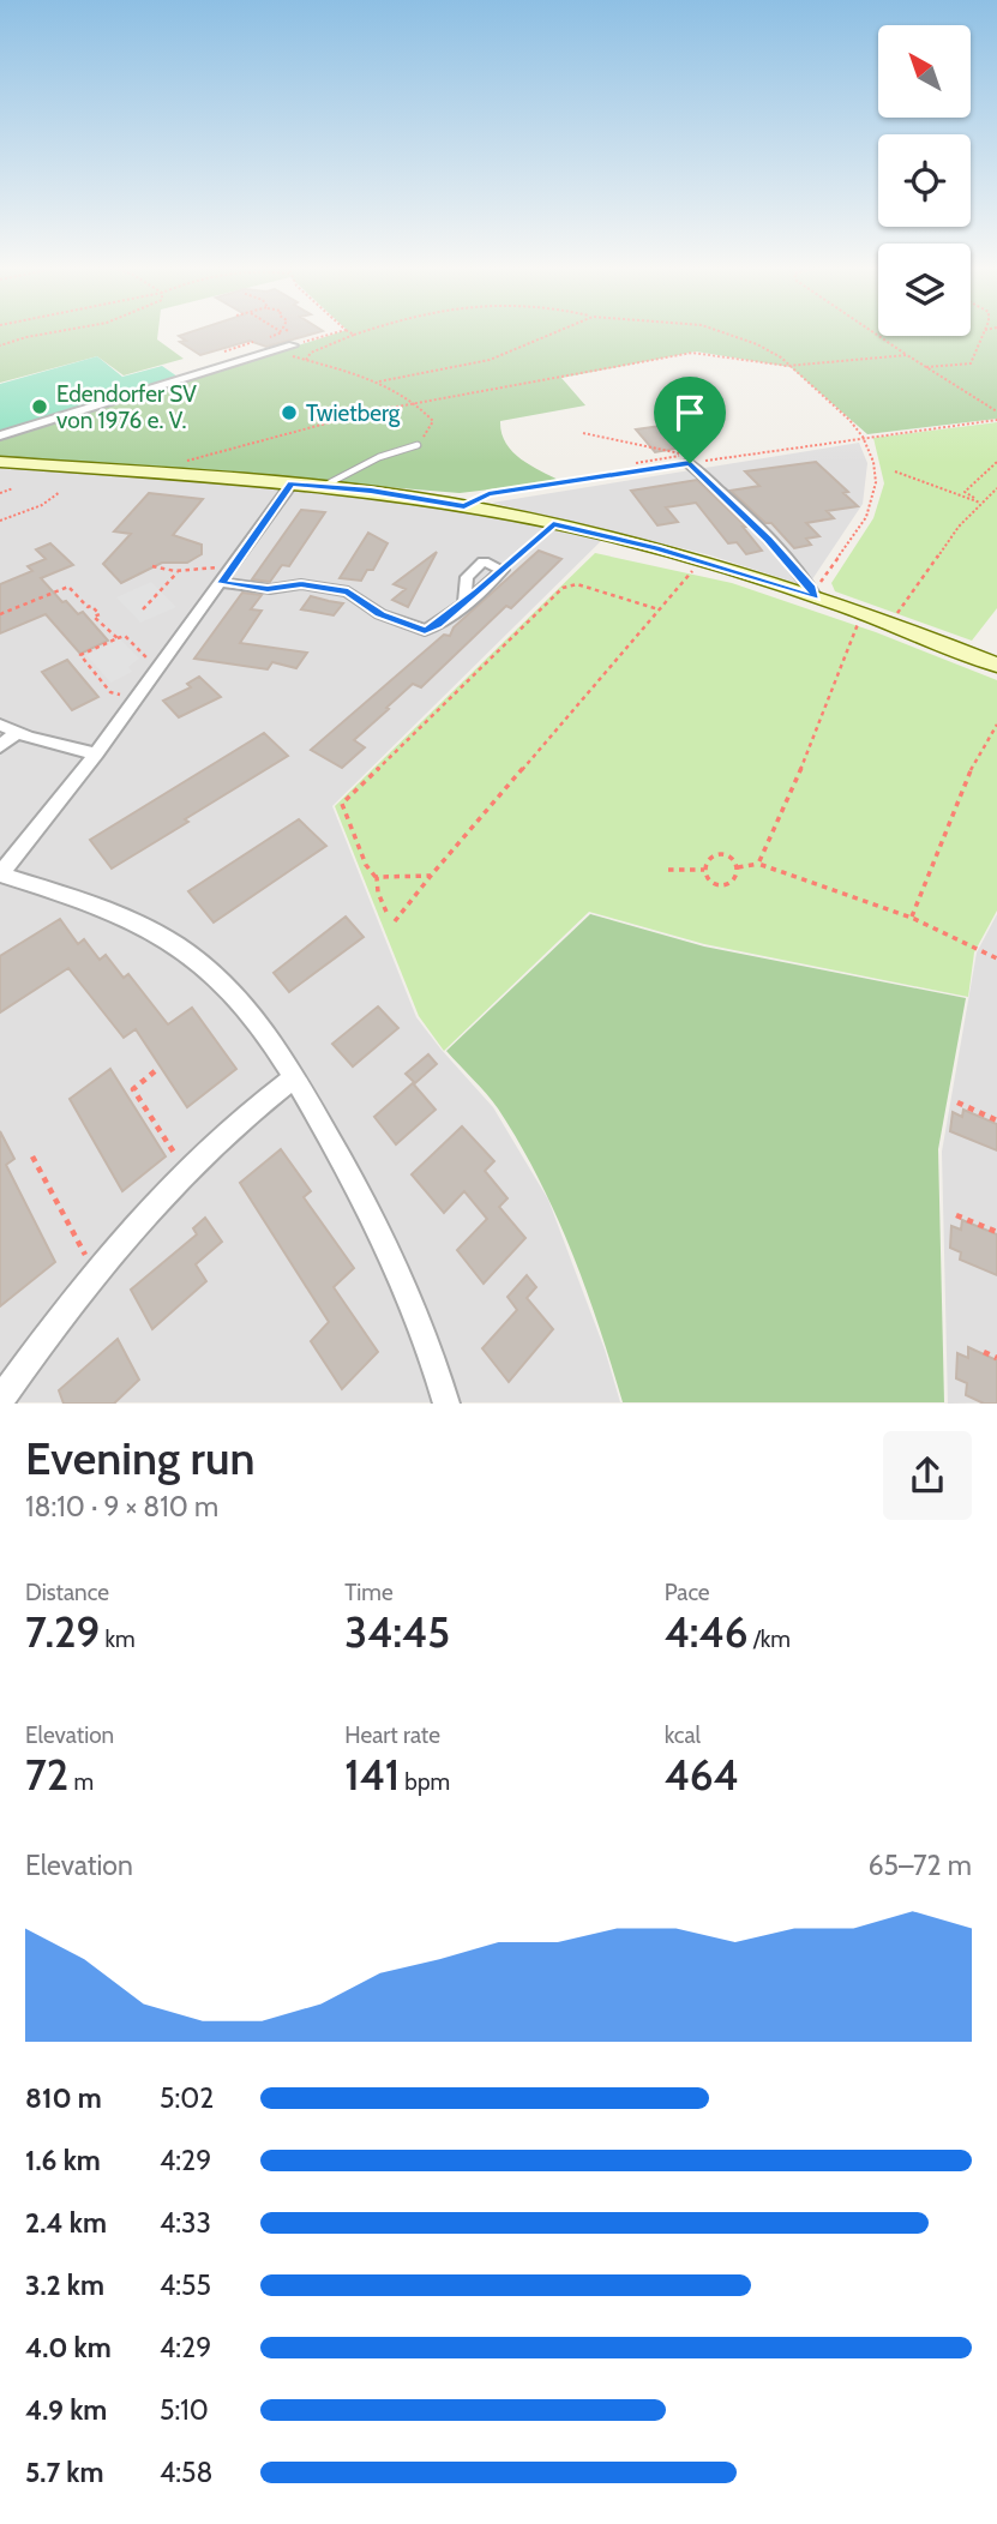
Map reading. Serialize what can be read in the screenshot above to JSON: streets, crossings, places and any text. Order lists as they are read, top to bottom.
{
  "places": ["Edendorfer SV von 1976 e. V.", "Twietberg"],
  "north": "top left",
  "page": {
    "heading": ["Evening run", "18:10 · 9 × 810 m"],
    "stats": [
      ["Distance", "7.29 km"],
      ["Time", "34:45"],
      ["Pace", "4:46 /km"],
      ["Elevation", "72 m"],
      ["Heart rate", "141 bpm"],
      ["kcal", "464"]
    ],
    "chart": ["Elevation", "65–72 m"],
    "list": [
      {
        "name": "810 m",
        "note": "5:02"
      },
      {
        "name": "1.6 km",
        "note": "4:29"
      },
      {
        "name": "2.4 km",
        "note": "4:33"
      },
      {
        "name": "3.2 km",
        "note": "4:55"
      },
      {
        "name": "4.0 km",
        "note": "4:29"
      },
      {
        "name": "4.9 km",
        "note": "5:10"
      },
      {
        "name": "5.7 km",
        "note": "4:58"
      }
    ]
  }
}
